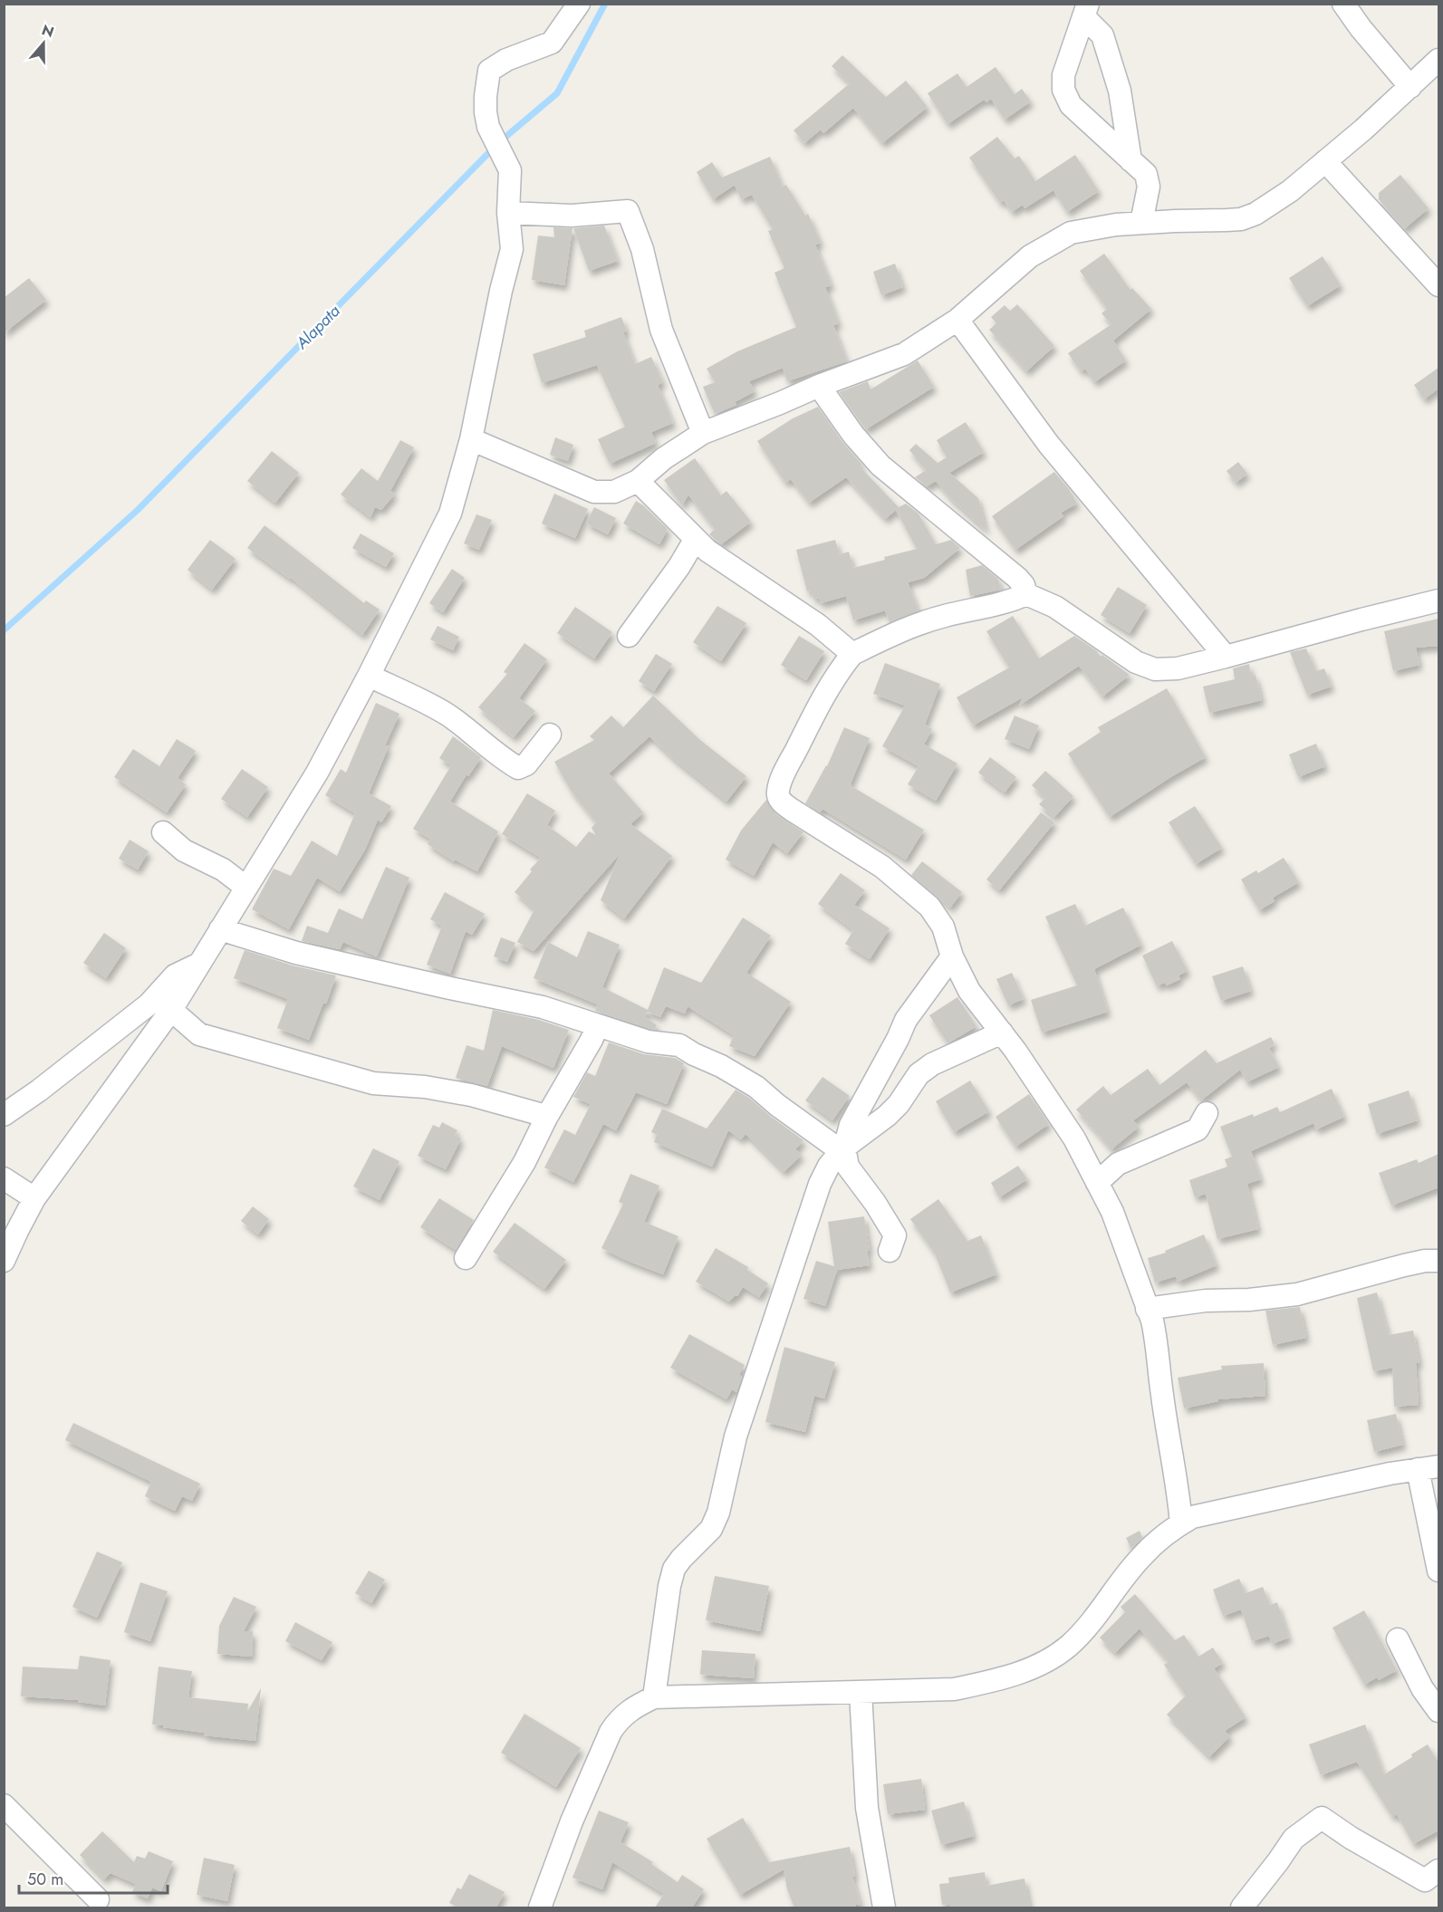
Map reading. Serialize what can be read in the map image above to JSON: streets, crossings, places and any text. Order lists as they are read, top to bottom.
{
  "water": ["Alapata"],
  "scale_bar": "50 m",
  "north": "top"
}
